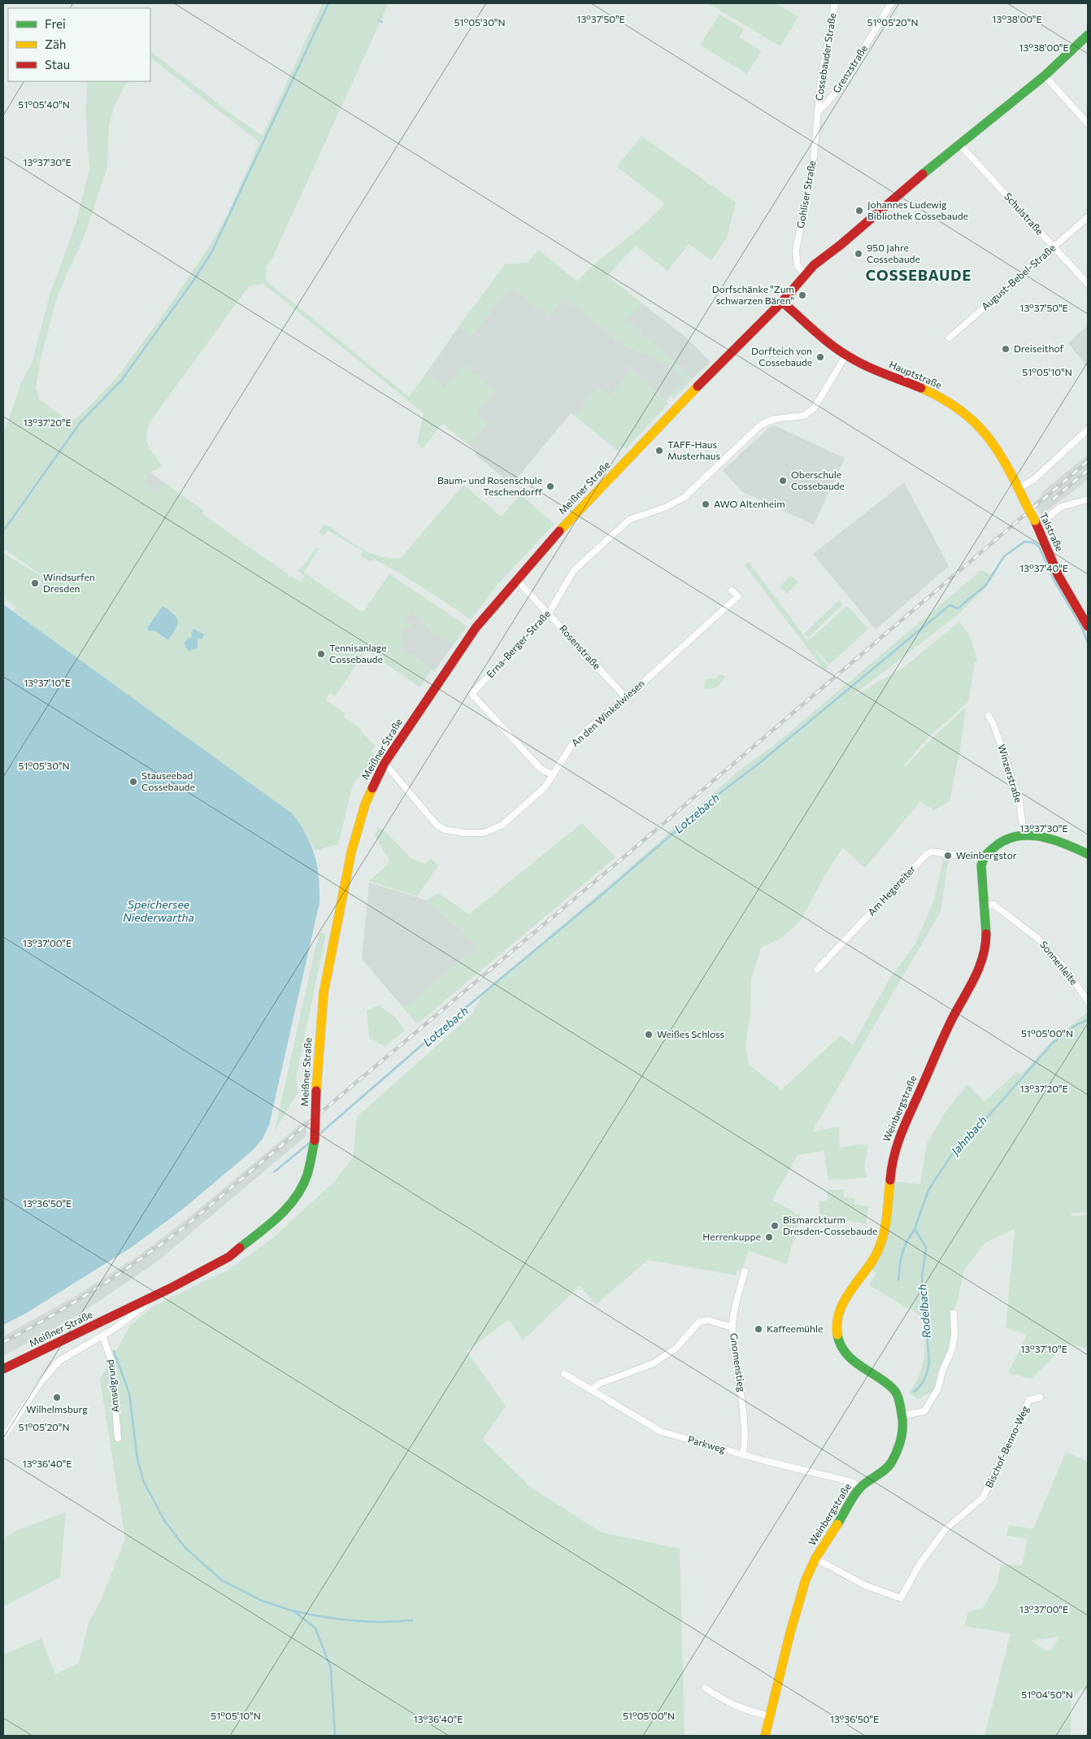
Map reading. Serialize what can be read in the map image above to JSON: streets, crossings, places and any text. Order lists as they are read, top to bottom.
{
  "streets": {
    "main road": [
      "Hauptstraße",
      "Meißner Straße",
      "Talstraße",
      "Weinbergstraße"
    ],
    "street": [
      "Cossebauder Straße",
      "Grenzstraße",
      "Gohliser Straße",
      "Schulstraße",
      "August-Bebel-Straße",
      "Erna-Berger-Straße",
      "Rosenstraße",
      "An den Winkelwiesen",
      "Winzerstraße",
      "Am Hegereiter",
      "Sonnenleite",
      "Gnomenstieg",
      "Amselgrund",
      "Parkweg",
      "Bischof-Benno-Weg"
    ]
  },
  "crossings": [
    ["Cossebauder Straße", "Grenzstraße"],
    ["Cossebauder Straße", "Gohliser Straße"],
    ["Grenzstraße", "Gohliser Straße"],
    ["Gohliser Straße", "Meißner Straße"],
    ["Schulstraße", "August-Bebel-Straße"],
    ["Schulstraße", "Meißner Straße"],
    ["Hauptstraße", "Meißner Straße"],
    ["Hauptstraße", "Talstraße"],
    ["Hauptstraße", "Erna-Berger-Straße"],
    ["Meißner Straße", "Rosenstraße"],
    ["Meißner Straße", "An den Winkelwiesen"],
    ["Erna-Berger-Straße", "Rosenstraße"],
    ["Erna-Berger-Straße", "An den Winkelwiesen"],
    ["Rosenstraße", "An den Winkelwiesen"],
    ["Am Hegereiter", "Weinbergstraße"],
    ["Sonnenleite", "Weinbergstraße"],
    ["Weinbergstraße", "Parkweg"],
    ["Weinbergstraße", "Bischof-Benno-Weg"],
    ["Gnomenstieg", "Parkweg"]
  ],
  "districts": ["COSSEBAUDE"],
  "water": [
    "Lotzebach",
    "Speichersee Niederwartha",
    "Jahnbach",
    "Rodelbach"
  ],
  "places": [
    "Johannes Ludewig Bibliothek Cossebaude",
    "950 Jahre Cossebaude",
    "Dorfschänke \"Zum schwarzen Bären\"",
    "Dreiseithof",
    "Dorfteich von Cossebaude",
    "TAFF-Haus Musterhaus",
    "Oberschule Cossebaude",
    "Baum- und Rosenschule Teschendorff",
    "AWO Altenheim",
    "Windsurfen Dresden",
    "Tennisanlage Cossebaude",
    "Stauseebad Cossebaude",
    "Weinbergstor",
    "Weißes Schloss",
    "Bismarckturm Dresden-Cossebaude",
    "Herrenkuppe",
    "Kaffeemühle",
    "Wilhelmsburg"
  ],
  "legend": ["Frei", "Zäh", "Stau"],
  "coordinates": [
    "13°38'00\"E",
    "13°37'50\"E",
    "51°05'30\"N",
    "51°05'20\"N",
    "51°05'40\"N",
    "13°37'30\"E",
    "51°05'10\"N",
    "13°37'20\"E",
    "13°37'40\"E",
    "13°37'10\"E",
    "13°37'00\"E",
    "51°05'00\"N",
    "13°36'50\"E",
    "13°36'40\"E",
    "51°04'50\"N"
  ]
}
